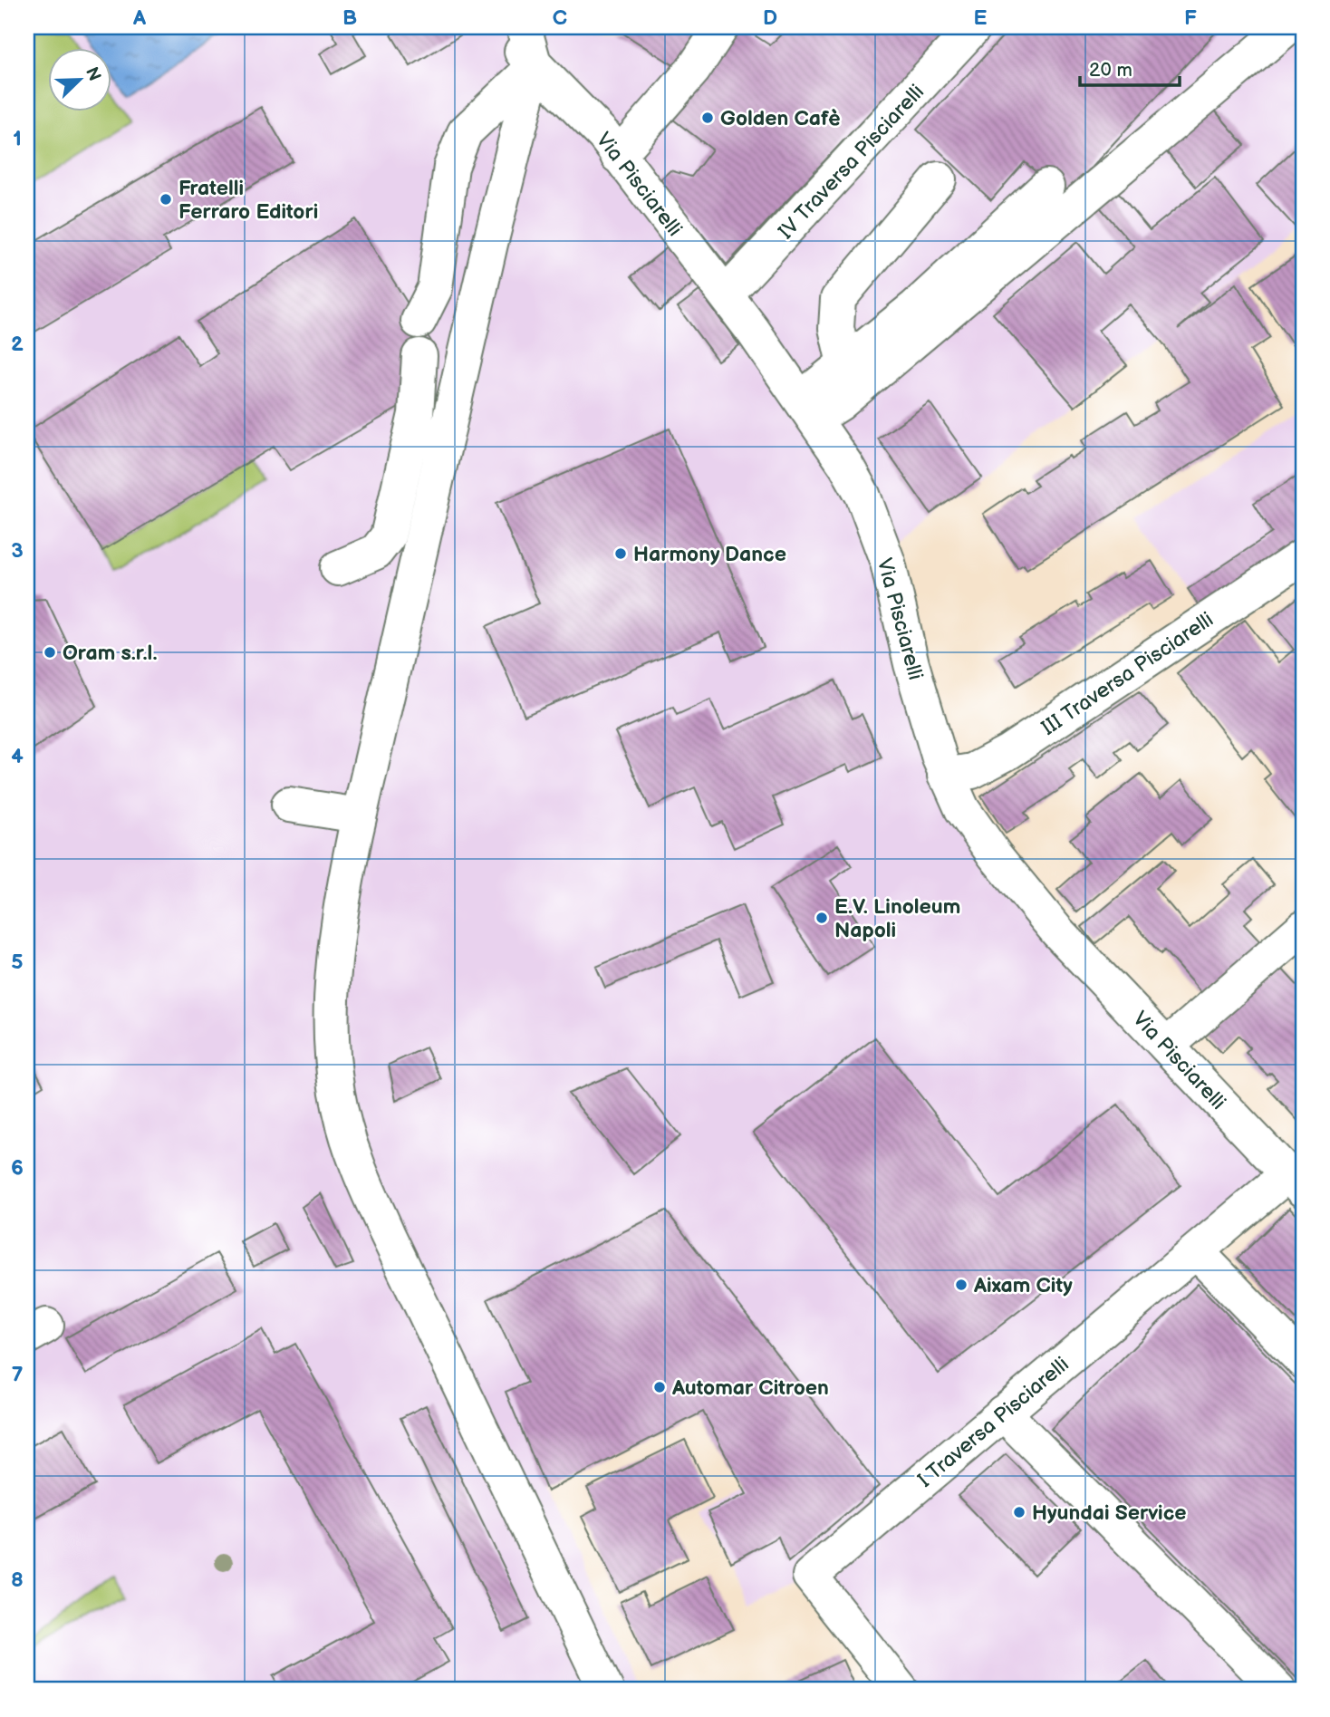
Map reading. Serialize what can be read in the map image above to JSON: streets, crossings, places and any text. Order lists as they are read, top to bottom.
{
  "streets": {
    "street": [
      "IV Traversa Pisciarelli",
      "Via Pisciarelli",
      "III Traversa Pisciarelli",
      "I Traversa Pisciarelli"
    ]
  },
  "crossings": [
    ["IV Traversa Pisciarelli", "Via Pisciarelli"],
    ["Via Pisciarelli", "III Traversa Pisciarelli"],
    ["Via Pisciarelli", "I Traversa Pisciarelli"]
  ],
  "places": [
    "Golden Cafè",
    "Fratelli Ferraro Editori",
    "Harmony Dance",
    "Oram s.r.l.",
    "E.V. Linoleum Napoli",
    "Aixam City",
    "Automar Citroen",
    "Hyundai Service"
  ],
  "scale_bar": "20 m",
  "north": "top right",
  "grid": {
    "columns": [
      "A",
      "B",
      "C",
      "D",
      "E",
      "F"
    ],
    "rows": [
      "1",
      "2",
      "3",
      "4",
      "5",
      "6",
      "7",
      "8"
    ]
  }
}
